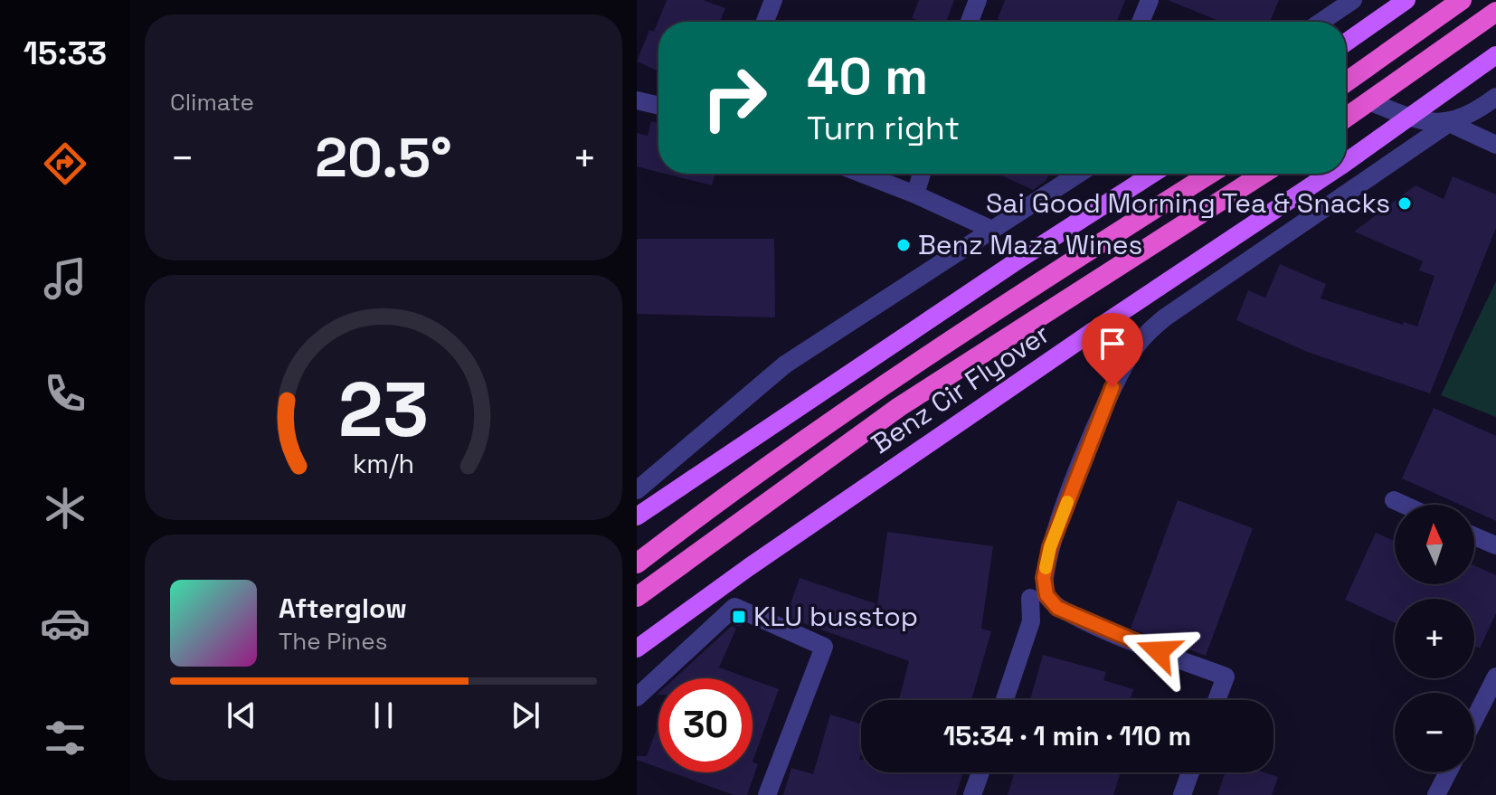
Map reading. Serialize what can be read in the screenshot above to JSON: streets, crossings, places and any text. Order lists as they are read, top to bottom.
{
  "streets": {
    "main road": ["Benz Cir Flyover"]
  },
  "places": {
    "other": ["Sai Good Morning Tea & Snacks", "Benz Maza Wines"],
    "transit": ["KLU busstop"]
  },
  "north": "top",
  "page": {
    "tabs": "15:33",
    "tile": "Climate",
    "turn": ["40 m", "Turn right"],
    "heat": ["−", "20.5°", "+"],
    "map_buttons": ["+", "−"],
    "song": ["Afterglow", "The Pines"],
    "limit": "30",
    "trip": "15:34 · 1 min · 110 m",
    "gauge": ["23", "km/h"]
  }
}
